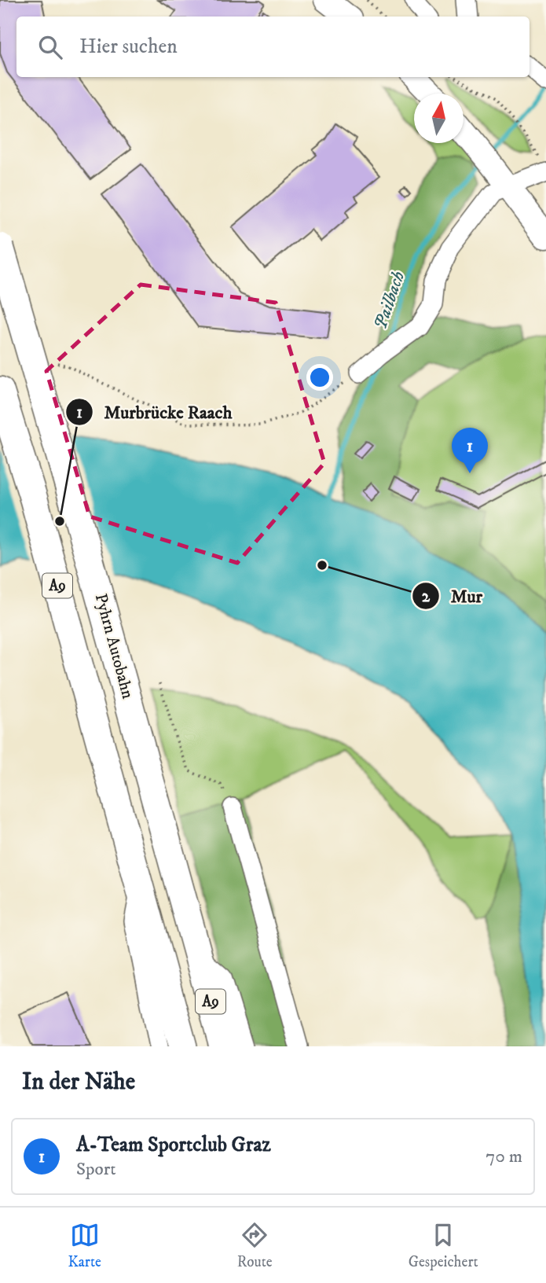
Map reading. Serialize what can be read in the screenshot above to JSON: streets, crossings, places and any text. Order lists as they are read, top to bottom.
{
  "streets": {
    "highway": ["A9", "Pyhrn Autobahn"]
  },
  "water": ["Pailbach"],
  "places": ["Murbrücke Raach", "Mur"],
  "north": "top",
  "page": {
    "search": "Hier suchen",
    "pins": "1",
    "heading": "In der Nähe",
    "list": [
      {
        "mark": "1",
        "name": "A-Team Sportclub Graz",
        "note": "Sport",
        "value": "70 m"
      }
    ],
    "nav": ["Karte", "Route", "Gespeichert"]
  }
}
